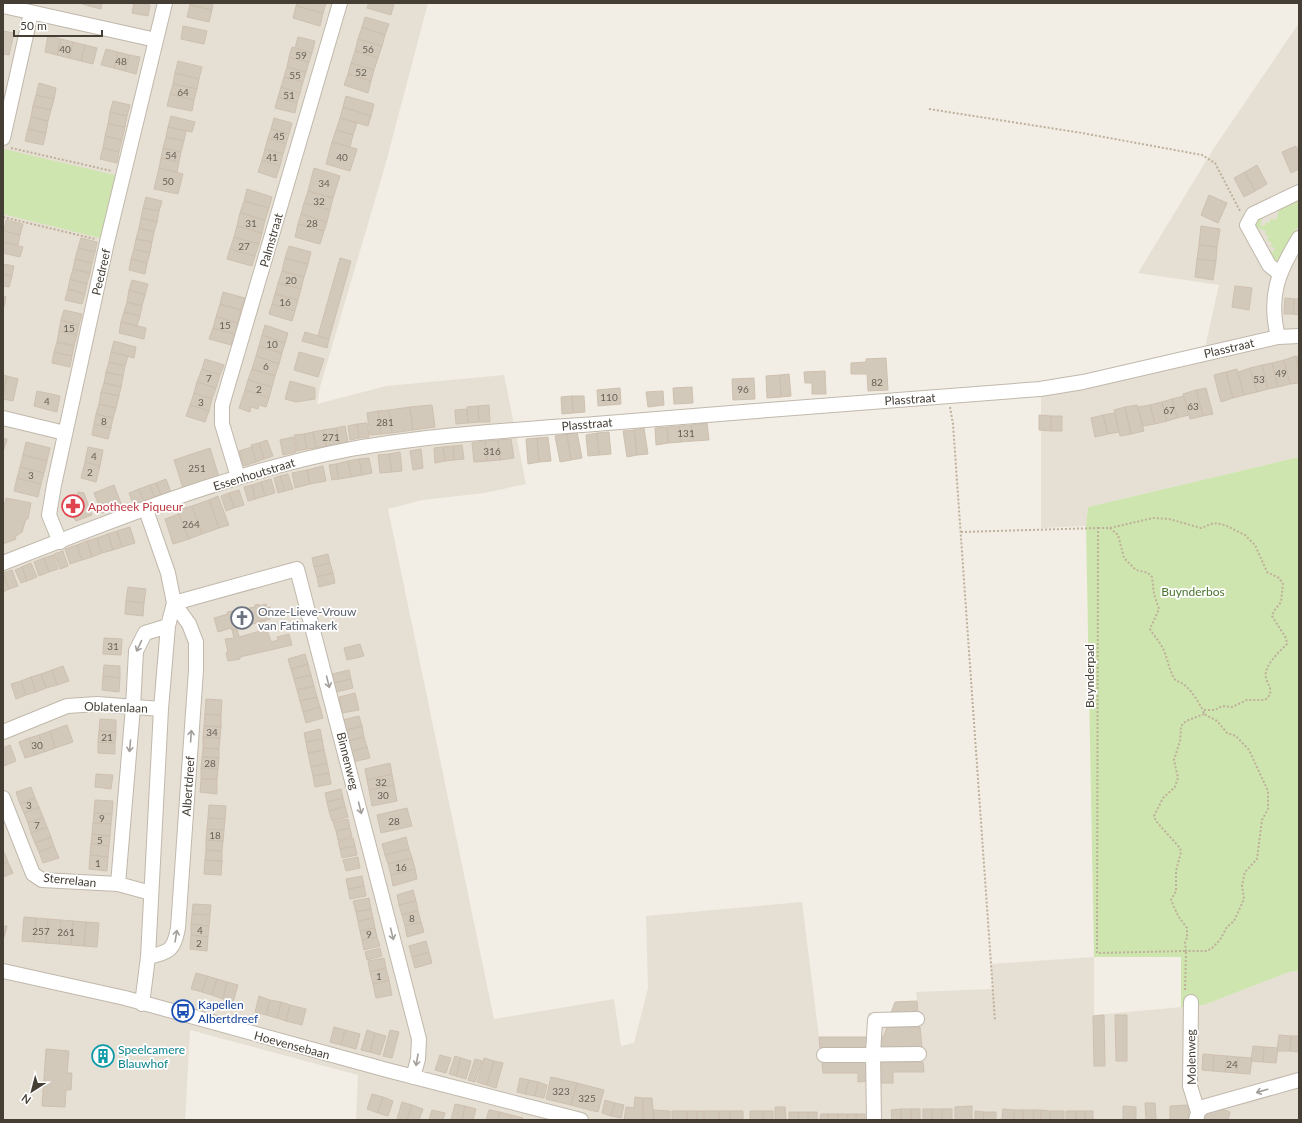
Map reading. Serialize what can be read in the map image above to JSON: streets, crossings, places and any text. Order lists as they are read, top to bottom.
{
  "streets": {
    "street": [
      "Palmstraat",
      "Peedreef",
      "Plasstraat",
      "Essenhoutstraat",
      "Oblatenlaan",
      "Binnenweg",
      "Albertdreef",
      "Sterrelaan",
      "Hoevensebaan",
      "Molenweg"
    ],
    "path": ["Buynderpad"]
  },
  "crossings": [
    ["Palmstraat", "Essenhoutstraat"],
    ["Peedreef", "Essenhoutstraat"],
    ["Plasstraat", "Essenhoutstraat"],
    ["Essenhoutstraat", "Albertdreef"],
    ["Oblatenlaan", "Albertdreef"],
    ["Binnenweg", "Albertdreef"],
    ["Binnenweg", "Hoevensebaan"],
    ["Albertdreef", "Hoevensebaan"]
  ],
  "one_way": ["Binnenweg", "Molenweg"],
  "parks": ["Buynderbos"],
  "places": {
    "pharmacy": ["Apotheek Piqueur"],
    "church": ["Onze-Lieve-Vrouw van Fatimakerk"],
    "bus stop": ["Kapellen Albertdreef"],
    "building": ["Speelcamere Blauwhof"]
  },
  "house_numbers": [
    "40",
    "56",
    "59",
    "48",
    "52",
    "55",
    "64",
    "51",
    "45",
    "54",
    "41",
    "40",
    "50",
    "34",
    "32",
    "31",
    "28",
    "27",
    "20",
    "16",
    "15",
    "15",
    "10",
    "6",
    "49",
    "7",
    "53",
    "82",
    "2",
    "96",
    "110",
    "4",
    "3",
    "63",
    "67",
    "8",
    "281",
    "131",
    "271",
    "316",
    "4",
    "251",
    "2",
    "3",
    "264",
    "31",
    "34",
    "21",
    "30",
    "28",
    "32",
    "30",
    "3",
    "9",
    "28",
    "7",
    "18",
    "5",
    "1",
    "16",
    "8",
    "4",
    "257",
    "261",
    "9",
    "2",
    "1",
    "24",
    "323",
    "325"
  ],
  "scale_bar": "50 m",
  "north": "bottom left"
}
